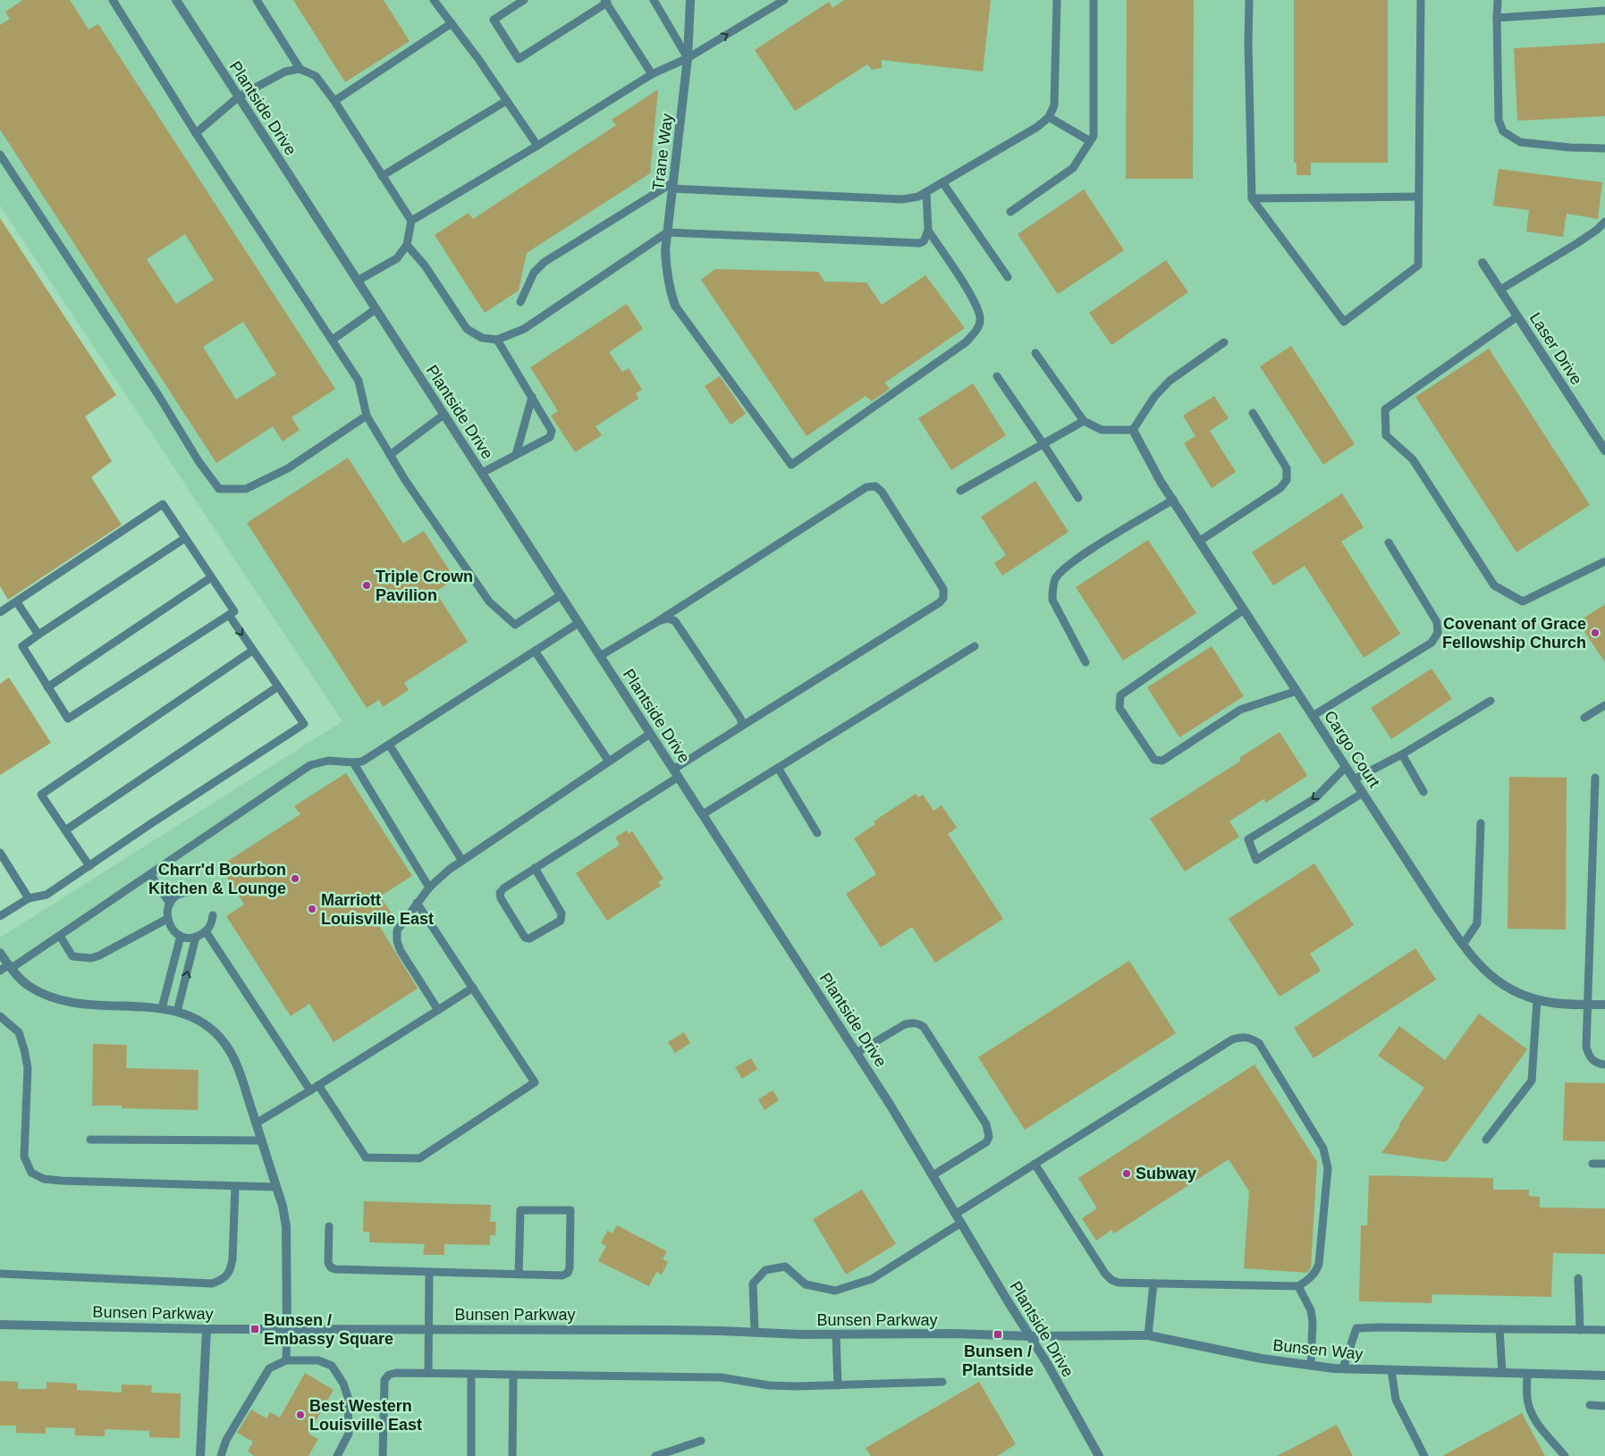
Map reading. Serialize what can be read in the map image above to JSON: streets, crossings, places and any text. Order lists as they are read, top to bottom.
{
  "streets": {
    "street": [
      "Plantside Drive",
      "Trane Way",
      "Laser Drive",
      "Cargo Court",
      "Bunsen Parkway",
      "Bunsen Way"
    ]
  },
  "crossings": [
    ["Plantside Drive", "Bunsen Parkway"],
    ["Plantside Drive", "Bunsen Way"],
    ["Bunsen Parkway", "Bunsen Way"]
  ],
  "places": {
    "other": [
      "Triple Crown Pavilion",
      "Covenant of Grace Fellowship Church",
      "Charr'd Bourbon Kitchen & Lounge",
      "Marriott Louisville East",
      "Subway",
      "Best Western Louisville East"
    ],
    "transit": ["Bunsen / Embassy Square", "Bunsen / Plantside"]
  }
}
